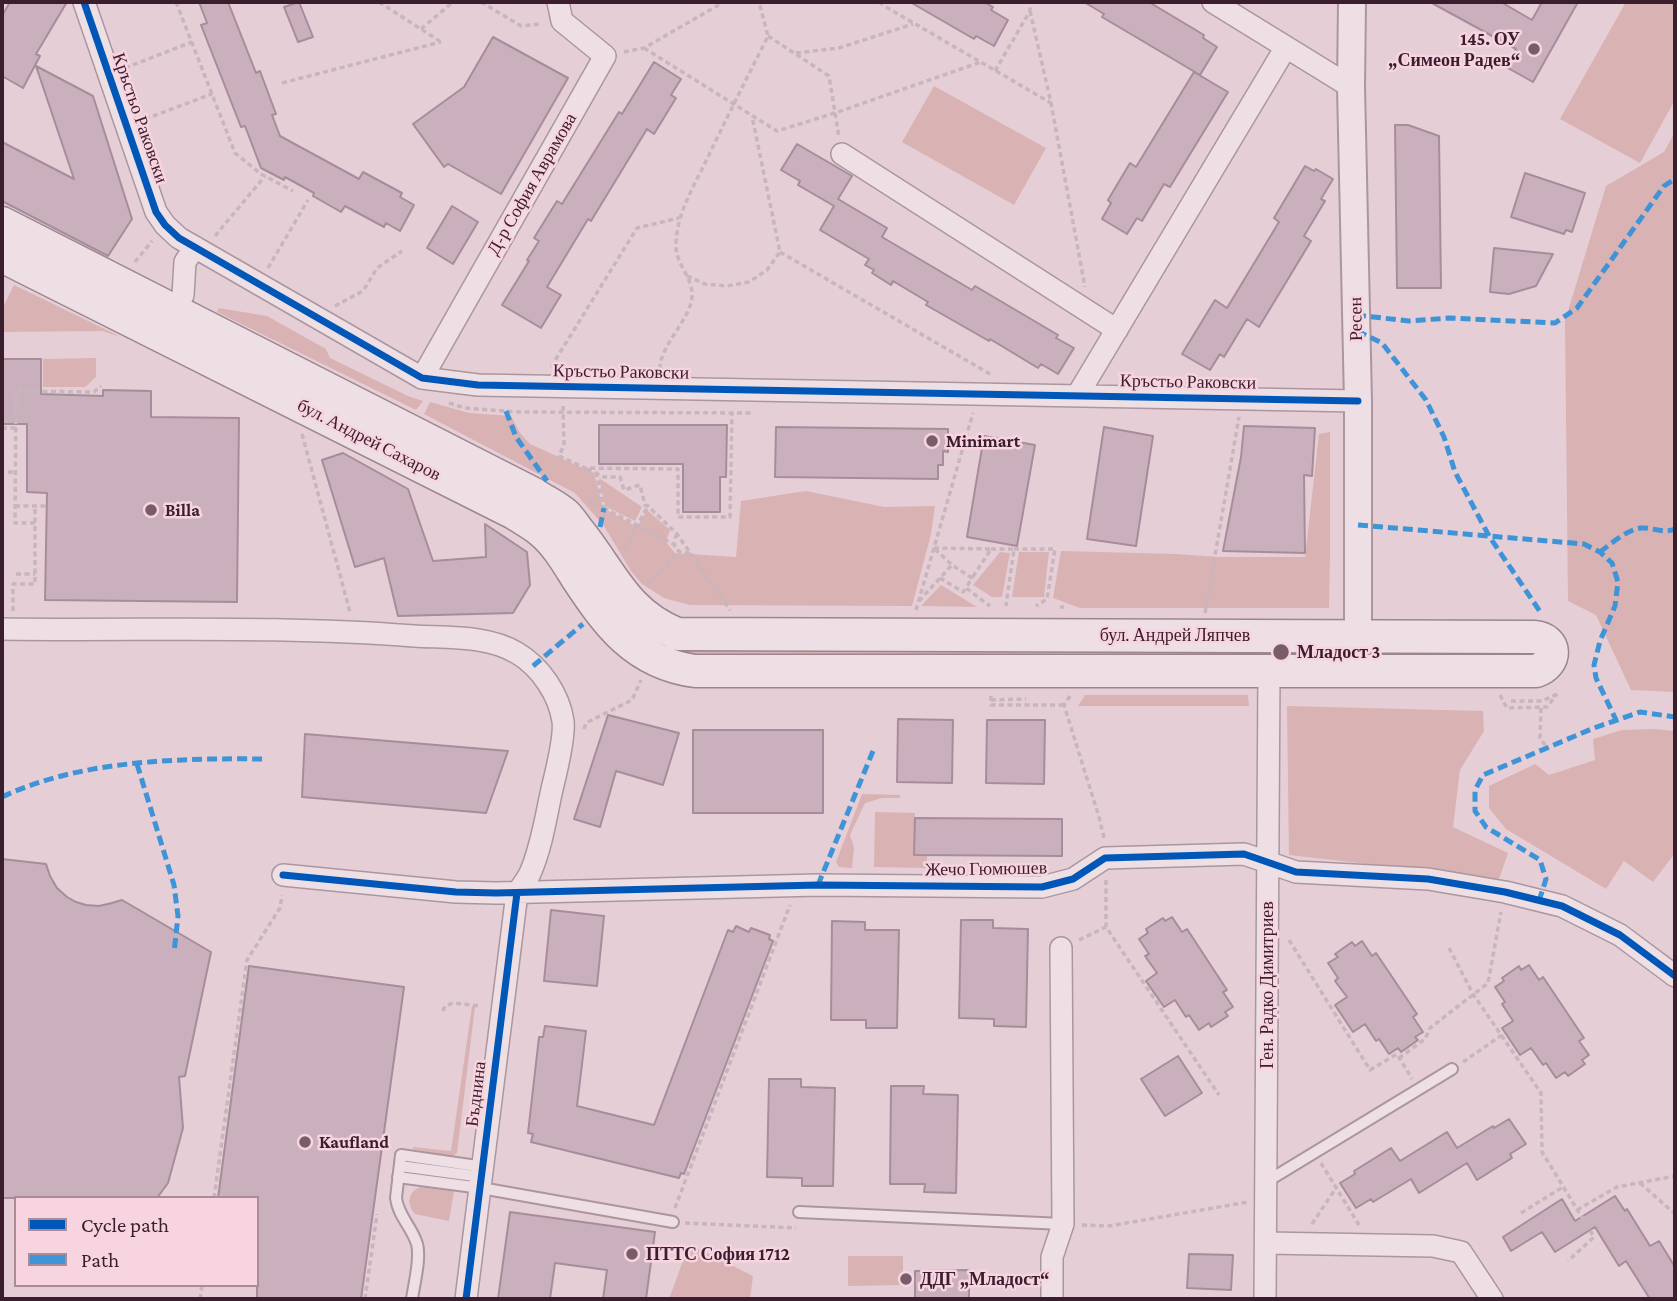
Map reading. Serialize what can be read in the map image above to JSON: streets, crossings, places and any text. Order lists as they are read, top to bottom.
{
  "streets": {
    "main road": ["бул. Андрей Сахаров", "бул. Андрей Ляпчев"],
    "street": [
      "Кръстьо Раковски",
      "Д-р София Аврамова",
      "Ресен",
      "Жечо Гюмюшев",
      "Ген. Радко Димитриев",
      "Бъднина"
    ]
  },
  "crossings": [
    ["Кръстьо Раковски", "Д-р София Аврамова"],
    ["Кръстьо Раковски", "Ресен"],
    ["Ресен", "бул. Андрей Ляпчев"],
    ["бул. Андрей Сахаров", "бул. Андрей Ляпчев"],
    ["бул. Андрей Ляпчев", "Ген. Радко Димитриев"],
    ["Жечо Гюмюшев", "Ген. Радко Димитриев"],
    ["Жечо Гюмюшев", "Бъднина"]
  ],
  "places": [
    "145. ОУ „Симеон Радев“",
    "Minimart",
    "Billa",
    "Младост 3",
    "Kaufland",
    "ПТТС София 1712",
    "ДДГ „Младост“"
  ],
  "legend": ["Cycle path", "Path"]
}
